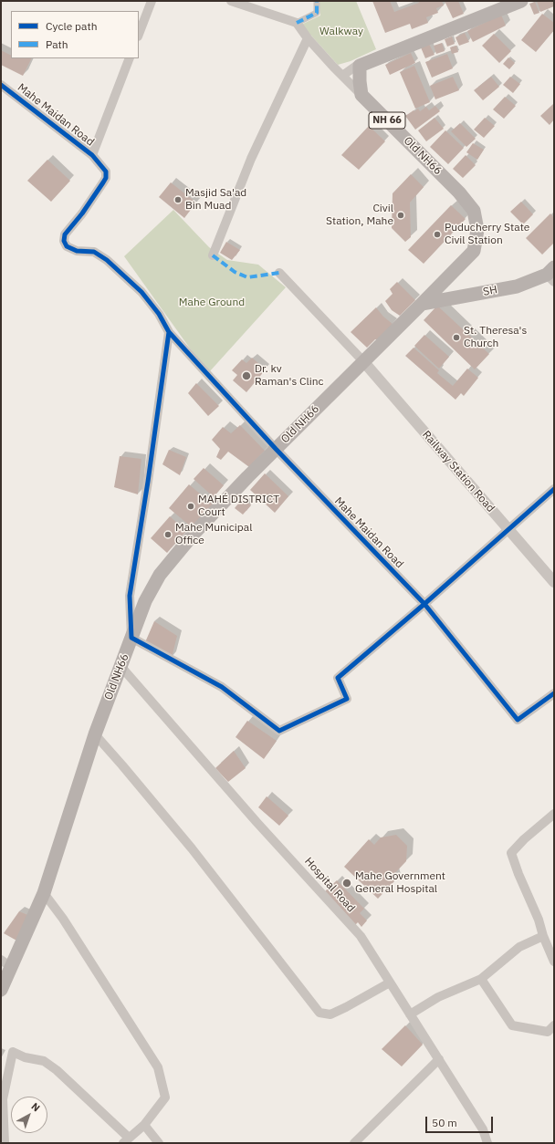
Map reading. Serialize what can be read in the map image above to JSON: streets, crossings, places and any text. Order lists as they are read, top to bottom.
{
  "streets": {
    "main road": ["NH 66", "Old NH66", "SH"],
    "street": ["Mahe Maidan Road", "Railway Station Road", "Hospital Road"]
  },
  "crossings": [
    ["Mahe Maidan Road", "Old NH66"],
    ["Old NH66", "SH"],
    ["Old NH66", "Railway Station Road"],
    ["Old NH66", "Hospital Road"]
  ],
  "parks": ["Walkway", "Mahe Ground"],
  "places": [
    "Masjid Sa'ad Bin Muad",
    "Civil Station, Mahe",
    "Puducherry State Civil Station",
    "St. Theresa's Church",
    "Dr. kv Raman's Clinc",
    "MAHÉ DISTRICT Court",
    "Mahe Municipal Office",
    "Mahe Government General Hospital"
  ],
  "legend": ["Cycle path", "Path"],
  "scale_bar": "50 m",
  "north": "top right"
}
